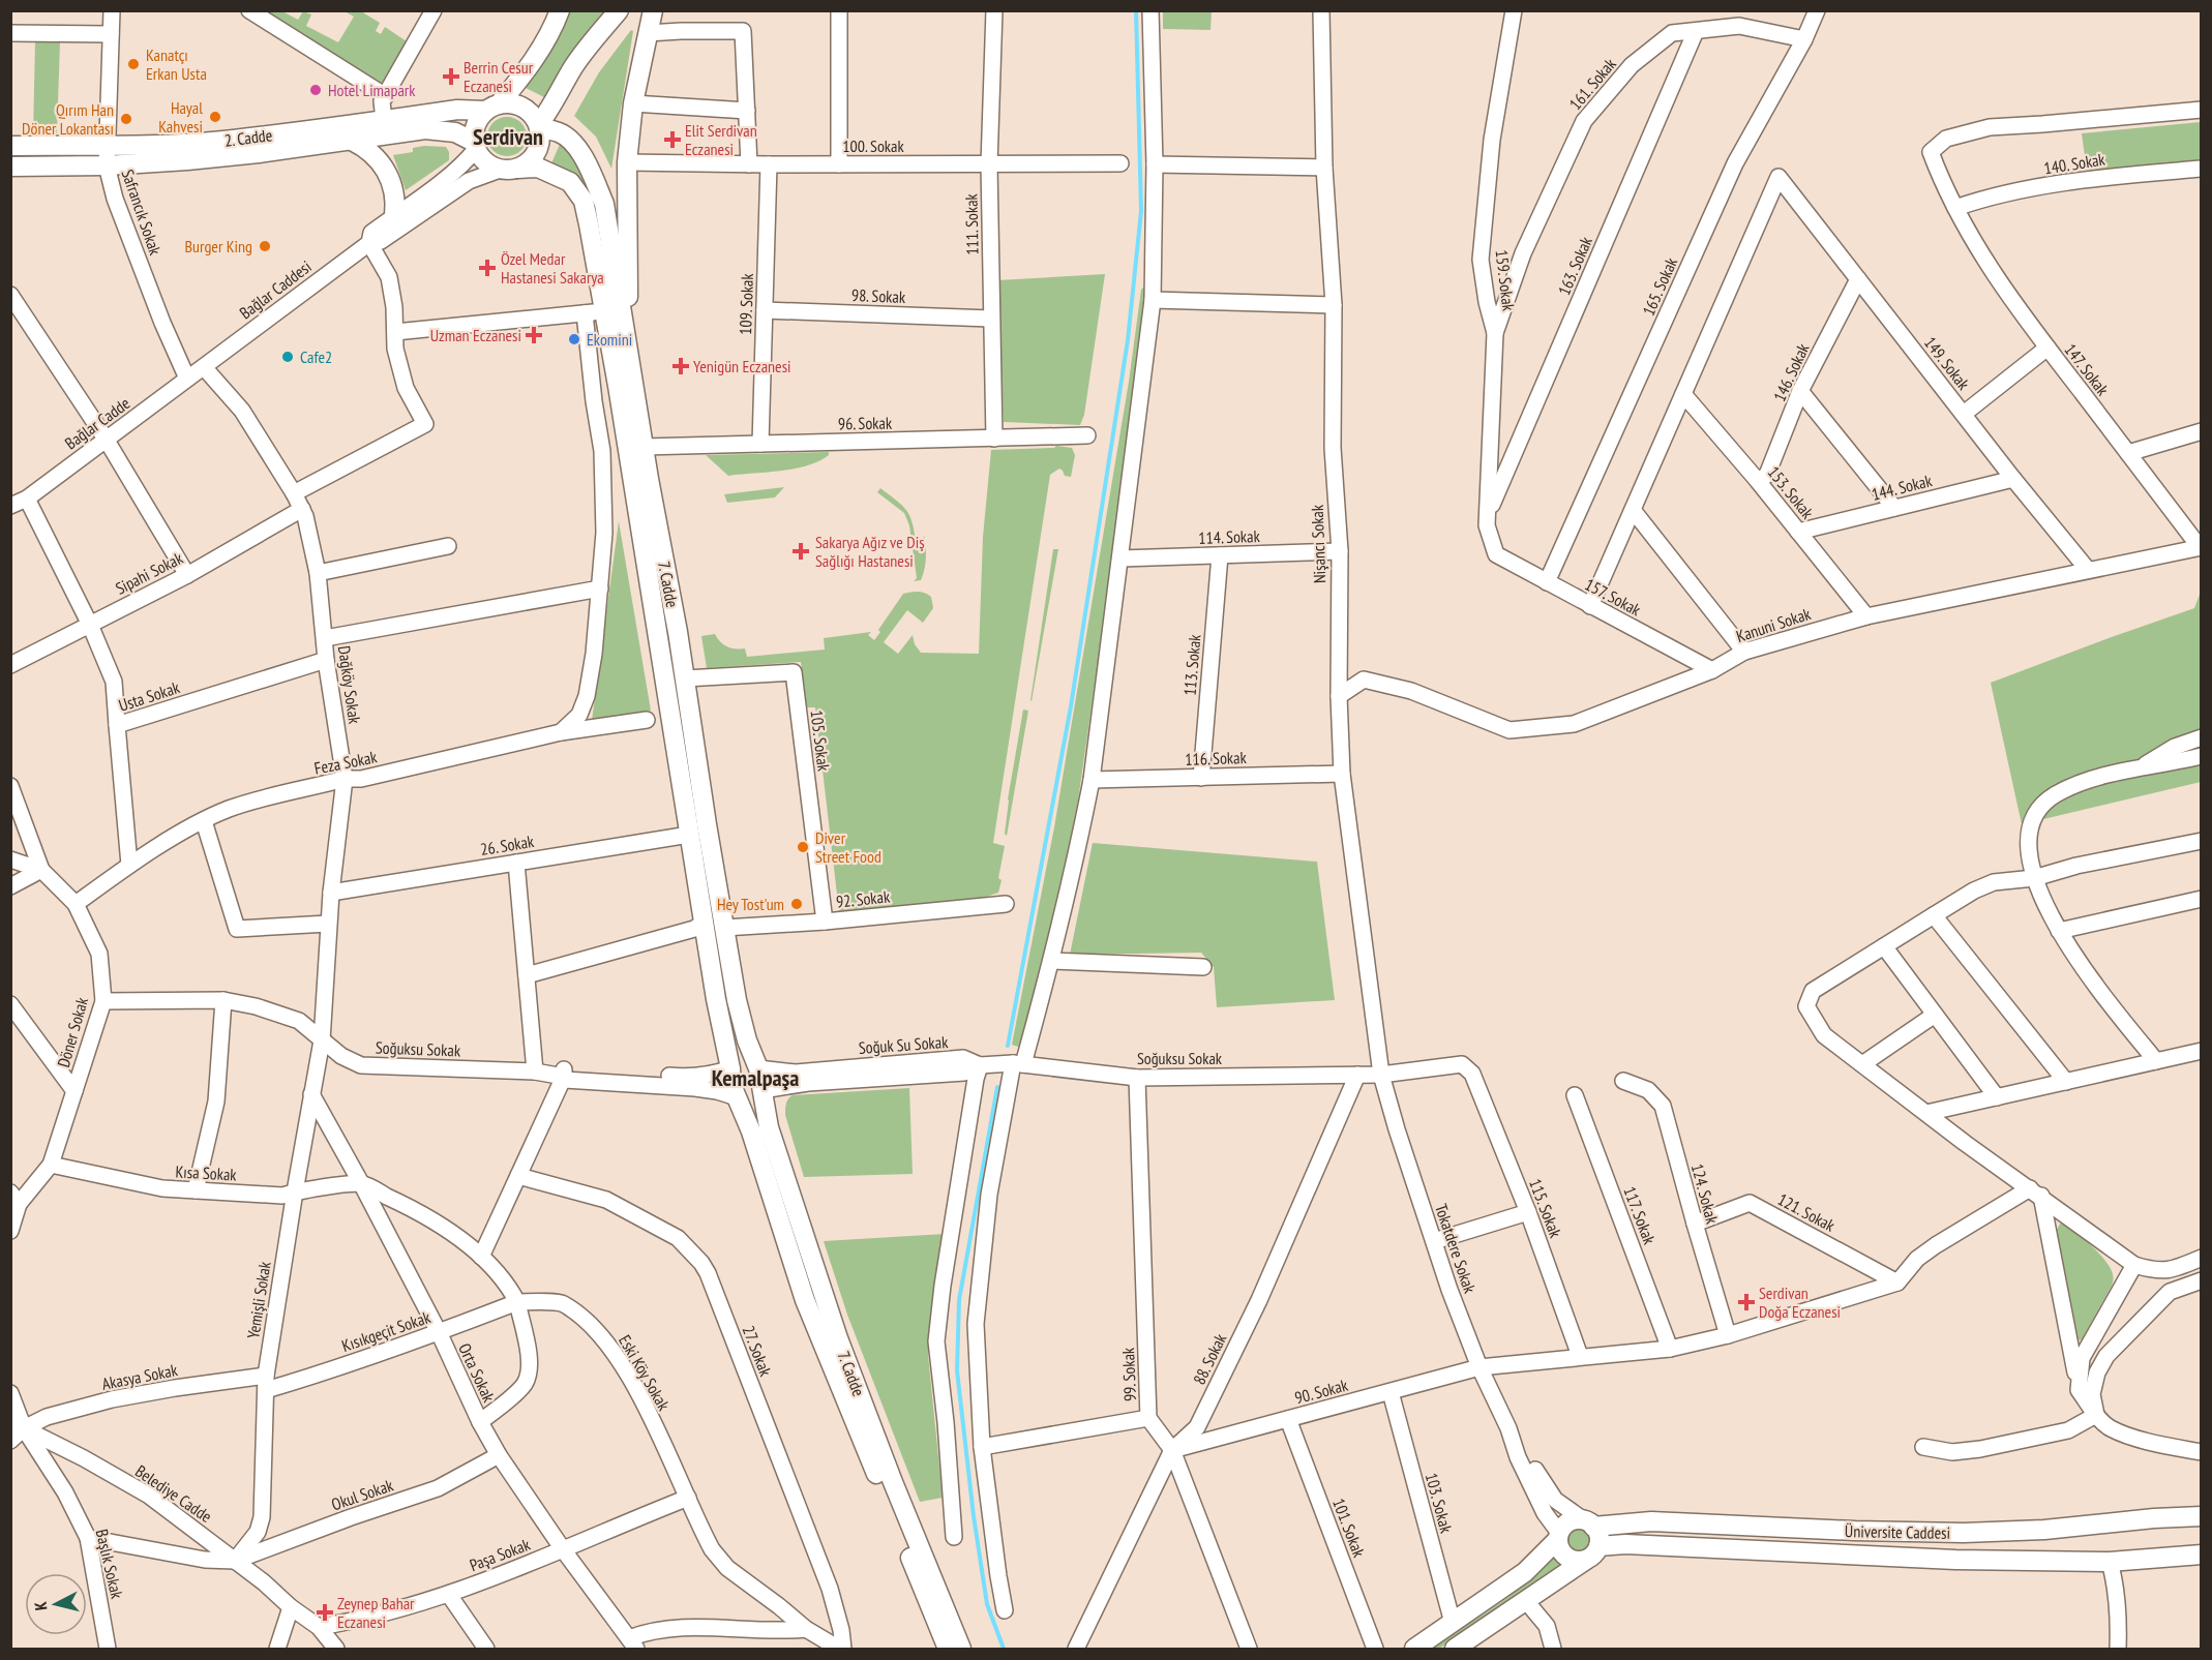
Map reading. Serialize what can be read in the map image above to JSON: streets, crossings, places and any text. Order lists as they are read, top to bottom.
{
  "streets": {
    "main road": ["2. Cadde", "7. Cadde", "Üniversite Caddesi"],
    "street": [
      "161. Sokak",
      "100. Sokak",
      "140. Sokak",
      "Safrancık Sokak",
      "111. Sokak",
      "163. Sokak",
      "159. Sokak",
      "165. Sokak",
      "Bağlar Caddesi",
      "98. Sokak",
      "109. Sokak",
      "149. Sokak",
      "147. Sokak",
      "146. Sokak",
      "Bağlar Cadde",
      "96. Sokak",
      "144. Sokak",
      "153. Sokak",
      "114. Sokak",
      "Nişancı Sokak",
      "Sipahi Sokak",
      "157. Sokak",
      "Kanuni Sokak",
      "113. Sokak",
      "Dağköy Sokak",
      "Usta Sokak",
      "105. Sokak",
      "116. Sokak",
      "Feza Sokak",
      "26. Sokak",
      "92. Sokak",
      "Döner Sokak",
      "Soğuk Su Sokak",
      "Soğuksu Sokak",
      "Kısa Sokak",
      "124. Sokak",
      "115. Sokak",
      "121. Sokak",
      "117. Sokak",
      "Tokatdere Sokak",
      "Yemişli Sokak",
      "Kısıkgeçit Sokak",
      "27. Sokak",
      "88. Sokak",
      "Orta Sokak",
      "Eski Köy Sokak",
      "99. Sokak",
      "Akasya Sokak",
      "90. Sokak",
      "Belediye Cadde",
      "Okul Sokak",
      "103. Sokak",
      "101. Sokak",
      "Paşa Sokak",
      "Başlık Sokak"
    ]
  },
  "crossings": [
    ["161. Sokak", "163. Sokak"],
    ["161. Sokak", "159. Sokak"],
    ["161. Sokak", "165. Sokak"],
    ["2. Cadde", "Safrancık Sokak"],
    ["2. Cadde", "Bağlar Caddesi"],
    ["2. Cadde", "7. Cadde"],
    ["100. Sokak", "111. Sokak"],
    ["100. Sokak", "109. Sokak"],
    ["140. Sokak", "147. Sokak"],
    ["Safrancık Sokak", "Bağlar Cadde"],
    ["111. Sokak", "98. Sokak"],
    ["111. Sokak", "96. Sokak"],
    ["163. Sokak", "159. Sokak"],
    ["159. Sokak", "157. Sokak"],
    ["165. Sokak", "157. Sokak"],
    ["Bağlar Caddesi", "Bağlar Cadde"],
    ["Bağlar Caddesi", "7. Cadde"],
    ["Bağlar Caddesi", "Dağköy Sokak"],
    ["98. Sokak", "109. Sokak"],
    ["109. Sokak", "96. Sokak"],
    ["149. Sokak", "146. Sokak"],
    ["149. Sokak", "144. Sokak"],
    ["149. Sokak", "153. Sokak"],
    ["149. Sokak", "Kanuni Sokak"],
    ["147. Sokak", "Kanuni Sokak"],
    ["146. Sokak", "153. Sokak"],
    ["Bağlar Cadde", "Dağköy Sokak"],
    ["96. Sokak", "7. Cadde"],
    ["144. Sokak", "153. Sokak"],
    ["153. Sokak", "Kanuni Sokak"],
    ["114. Sokak", "Nişancı Sokak"],
    ["114. Sokak", "113. Sokak"],
    ["Nişancı Sokak", "Kanuni Sokak"],
    ["Nişancı Sokak", "116. Sokak"],
    ["Nişancı Sokak", "Soğuksu Sokak"],
    ["Nişancı Sokak", "Tokatdere Sokak"],
    ["Sipahi Sokak", "Dağköy Sokak"],
    ["7. Cadde", "105. Sokak"],
    ["7. Cadde", "26. Sokak"],
    ["7. Cadde", "92. Sokak"],
    ["7. Cadde", "Soğuk Su Sokak"],
    ["7. Cadde", "Soğuksu Sokak"],
    ["157. Sokak", "Kanuni Sokak"],
    ["113. Sokak", "116. Sokak"],
    ["Dağköy Sokak", "Usta Sokak"],
    ["Dağköy Sokak", "Feza Sokak"],
    ["Dağköy Sokak", "26. Sokak"],
    ["Dağköy Sokak", "Soğuksu Sokak"],
    ["Dağköy Sokak", "Yemişli Sokak"],
    ["Usta Sokak", "Feza Sokak"],
    ["105. Sokak", "92. Sokak"],
    ["Feza Sokak", "Döner Sokak"],
    ["Döner Sokak", "Soğuksu Sokak"],
    ["Döner Sokak", "Kısa Sokak"],
    ["Soğuk Su Sokak", "Soğuksu Sokak"],
    ["Soğuksu Sokak", "115. Sokak"],
    ["Soğuksu Sokak", "Tokatdere Sokak"],
    ["Soğuksu Sokak", "Yemişli Sokak"],
    ["Soğuksu Sokak", "88. Sokak"],
    ["Soğuksu Sokak", "99. Sokak"],
    ["Kısa Sokak", "Yemişli Sokak"],
    ["Kısa Sokak", "Orta Sokak"],
    ["124. Sokak", "121. Sokak"],
    ["124. Sokak", "90. Sokak"],
    ["115. Sokak", "90. Sokak"],
    ["121. Sokak", "90. Sokak"],
    ["117. Sokak", "90. Sokak"],
    ["Tokatdere Sokak", "90. Sokak"],
    ["Tokatdere Sokak", "Üniversite Caddesi"],
    ["Yemişli Sokak", "Kısıkgeçit Sokak"],
    ["Yemişli Sokak", "Orta Sokak"],
    ["Yemişli Sokak", "Akasya Sokak"],
    ["Yemişli Sokak", "Belediye Cadde"],
    ["Yemişli Sokak", "Okul Sokak"],
    ["Kısıkgeçit Sokak", "Orta Sokak"],
    ["Kısıkgeçit Sokak", "Eski Köy Sokak"],
    ["Kısıkgeçit Sokak", "Akasya Sokak"],
    ["27. Sokak", "Eski Köy Sokak"],
    ["88. Sokak", "99. Sokak"],
    ["88. Sokak", "90. Sokak"],
    ["Orta Sokak", "Okul Sokak"],
    ["Orta Sokak", "Paşa Sokak"],
    ["Eski Köy Sokak", "Paşa Sokak"],
    ["99. Sokak", "90. Sokak"],
    ["Akasya Sokak", "Belediye Cadde"],
    ["Akasya Sokak", "Başlık Sokak"],
    ["90. Sokak", "103. Sokak"],
    ["90. Sokak", "101. Sokak"],
    ["Belediye Cadde", "Okul Sokak"],
    ["Belediye Cadde", "Paşa Sokak"],
    ["Belediye Cadde", "Başlık Sokak"]
  ],
  "districts": ["Serdivan", "Kemalpaşa"],
  "places": {
    "other": [
      "Kanatçı Erkan Usta",
      "Hotel Limapark",
      "Hayal Kahvesi",
      "Qırım Han Döner Lokantası",
      "Burger King",
      "Ekomini",
      "Cafe2",
      "Diver Street Food",
      "Hey Tost'um"
    ],
    "health": [
      "Berrin Cesur Eczanesi",
      "Elit Serdivan Eczanesi",
      "Özel Medar Hastanesi Sakarya",
      "Uzman Eczanesi",
      "Yenigün Eczanesi",
      "Sakarya Ağız ve Diş Sağlığı Hastanesi",
      "Serdivan Doğa Eczanesi",
      "Zeynep Bahar Eczanesi"
    ]
  },
  "north": "left"
}
